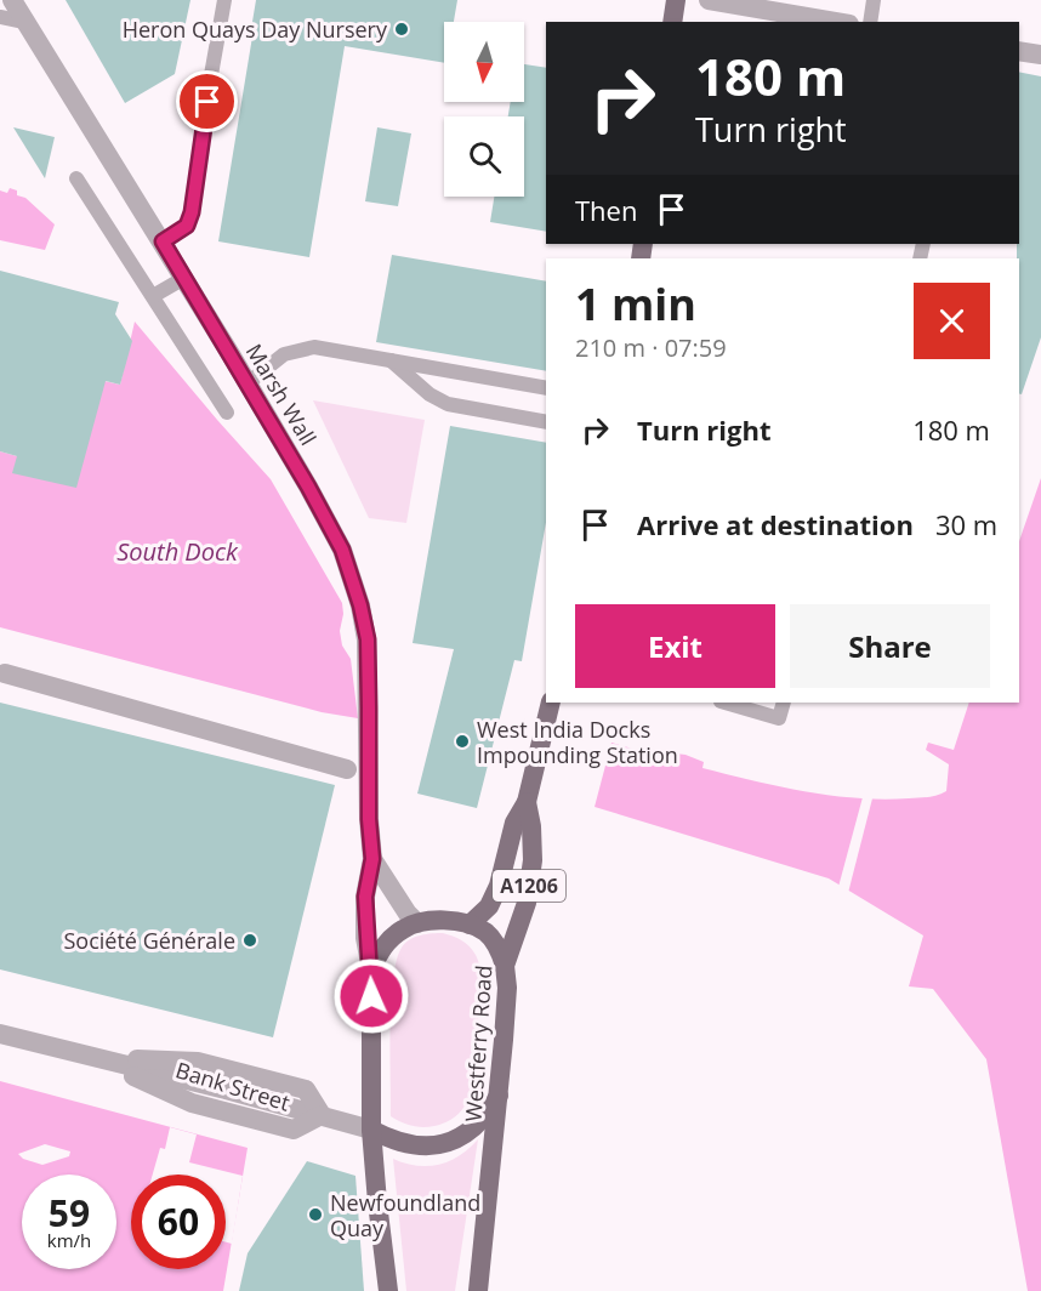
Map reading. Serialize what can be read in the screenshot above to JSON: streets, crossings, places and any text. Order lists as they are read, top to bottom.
{
  "streets": {
    "main road": ["A1206", "Westferry Road"],
    "street": ["Marsh Wall", "Bank Street"]
  },
  "crossings": [
    ["Marsh Wall", "A1206"],
    ["Marsh Wall", "Westferry Road"],
    ["A1206", "Westferry Road"]
  ],
  "water": ["South Dock"],
  "places": [
    "Heron Quays Day Nursery",
    "West India Docks Impounding Station",
    "Société Générale",
    "Newfoundland Quay"
  ],
  "north": "bottom",
  "page": {
    "turn": ["180 m", "Turn right"],
    "then": "Then",
    "heading": ["1 min", "210 m · 07:59"],
    "list": [
      {
        "name": "Turn right",
        "value": "180 m"
      },
      {
        "name": "Arrive at destination",
        "value": "30 m"
      }
    ],
    "buttons": ["Exit", "Share"],
    "speed": "59 km/h",
    "limit": "60"
  }
}
